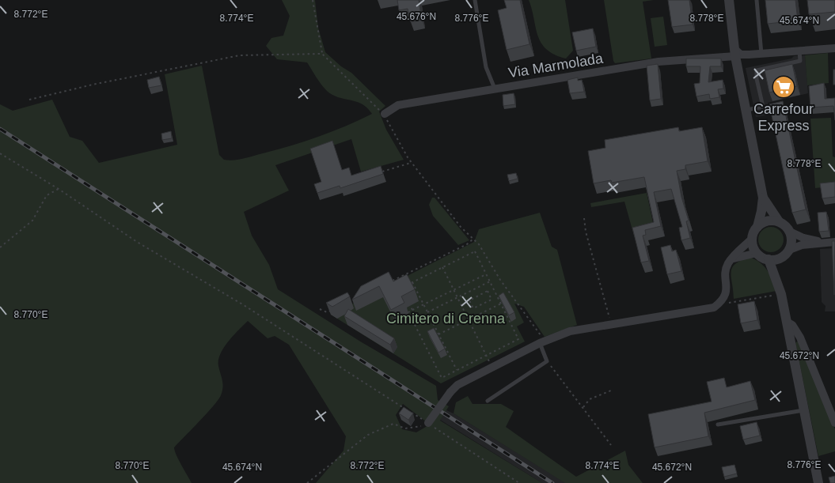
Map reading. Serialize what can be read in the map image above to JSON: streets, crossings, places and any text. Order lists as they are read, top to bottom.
{
  "streets": {
    "street": ["Via Marmolada"]
  },
  "parks": ["Cimitero di Crenna"],
  "places": {
    "supermarket": ["Carrefour Express"]
  },
  "coordinates": [
    "8.772°E",
    "45.676°N",
    "8.778°E",
    "8.774°E",
    "8.776°E",
    "45.674°N",
    "8.770°E",
    "45.672°N"
  ]
}
